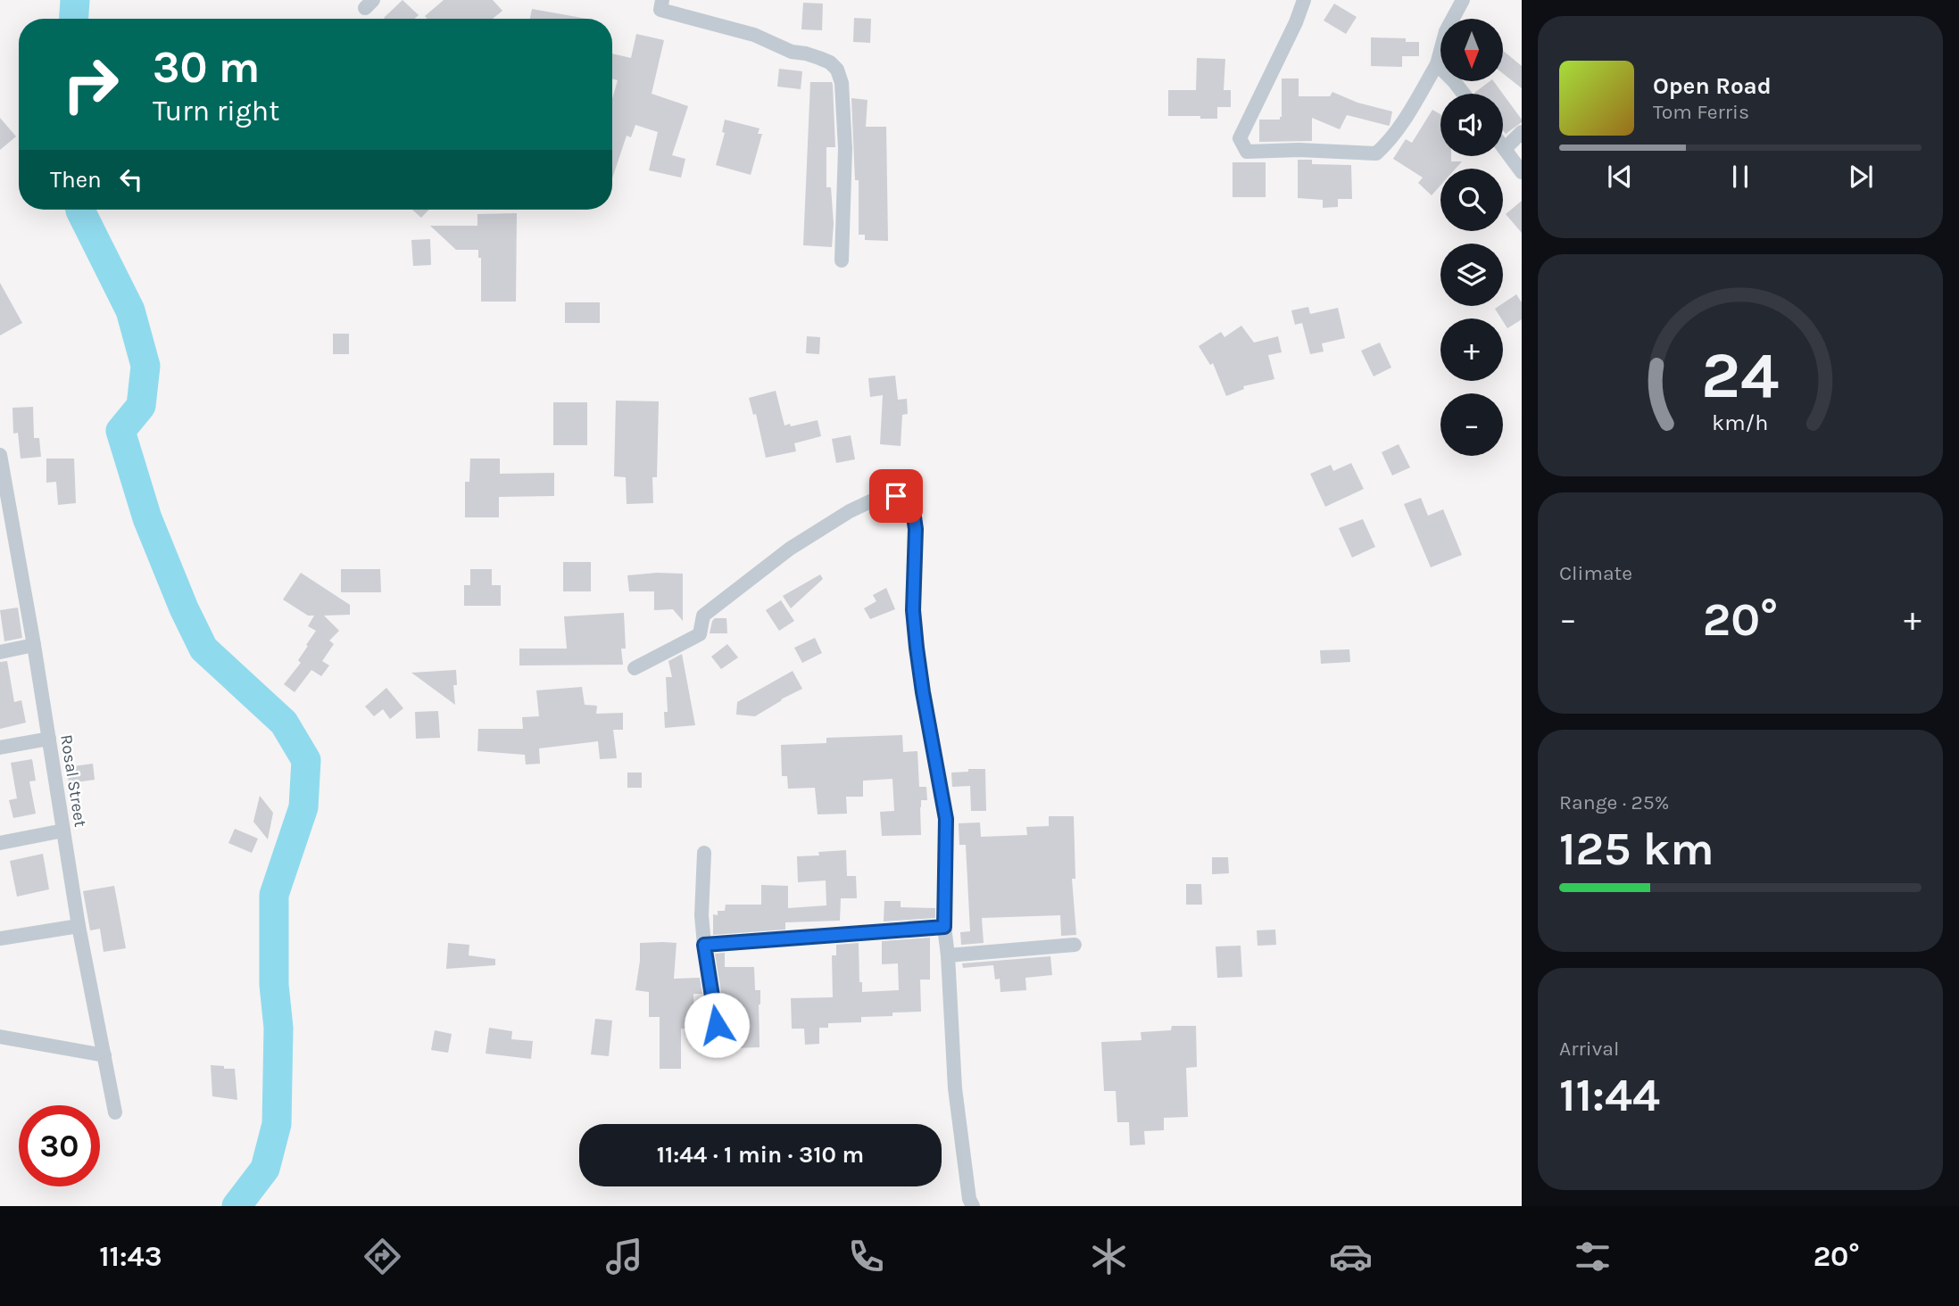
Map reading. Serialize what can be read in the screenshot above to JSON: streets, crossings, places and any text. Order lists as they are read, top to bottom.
{
  "streets": {
    "street": ["Rosal Street"]
  },
  "north": "bottom",
  "page": {
    "map_buttons": ["+", "−"],
    "turn": ["30 m", "Turn right"],
    "song": ["Open Road", "Tom Ferris"],
    "then": "Then",
    "tile": [
      "Climate",
      ["Range · 25%", "125 km"],
      ["Arrival", "11:44"]
    ],
    "heat": ["−", "20°", "+"],
    "limit": "30",
    "trip": "11:44 · 1 min · 310 m",
    "tabs": ["11:43", "20°"],
    "gauge": ["24", "km/h"]
  }
}
